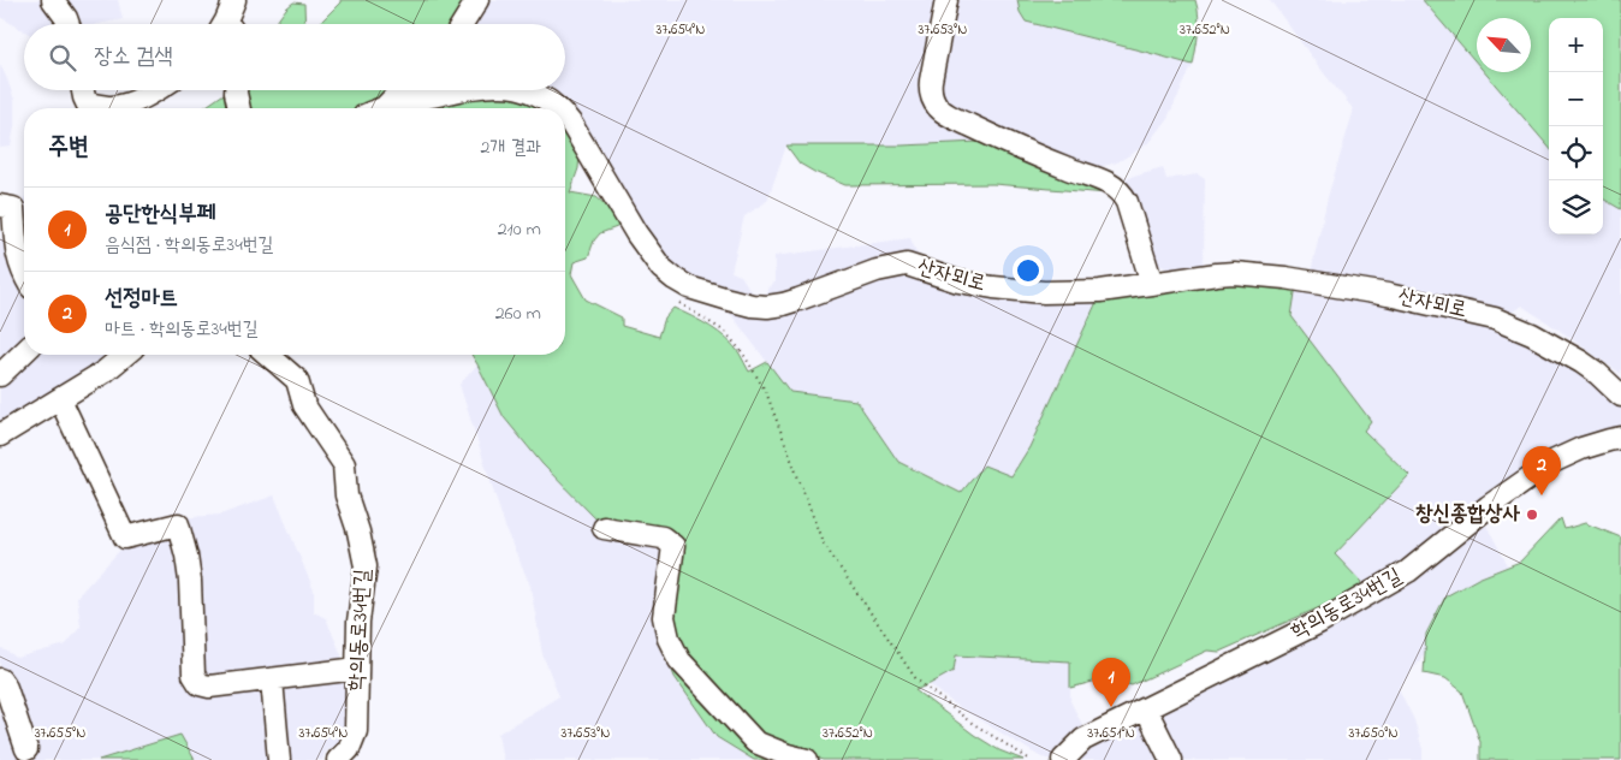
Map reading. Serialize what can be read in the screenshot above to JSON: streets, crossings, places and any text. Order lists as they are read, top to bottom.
{
  "streets": {
    "street": ["산자뫼로", "학의동로34번길"]
  },
  "places": ["창신종합상사"],
  "north": "top left",
  "page": {
    "map_buttons": ["+", "−"],
    "search": "장소 검색",
    "heading": ["주변", "2개 결과"],
    "list": [
      {
        "mark": "1",
        "name": "공단한식부페",
        "note": "음식점 · 학의동로34번길",
        "value": "210 m"
      },
      {
        "mark": "2",
        "name": "선정마트",
        "note": "마트 · 학의동로34번길",
        "value": "260 m"
      }
    ],
    "pins": ["2", "1"]
  },
  "coordinates": [
    "37.654°N",
    "37.653°N",
    "37.652°N",
    "37.655°N",
    "37.651°N",
    "37.650°N"
  ]
}
